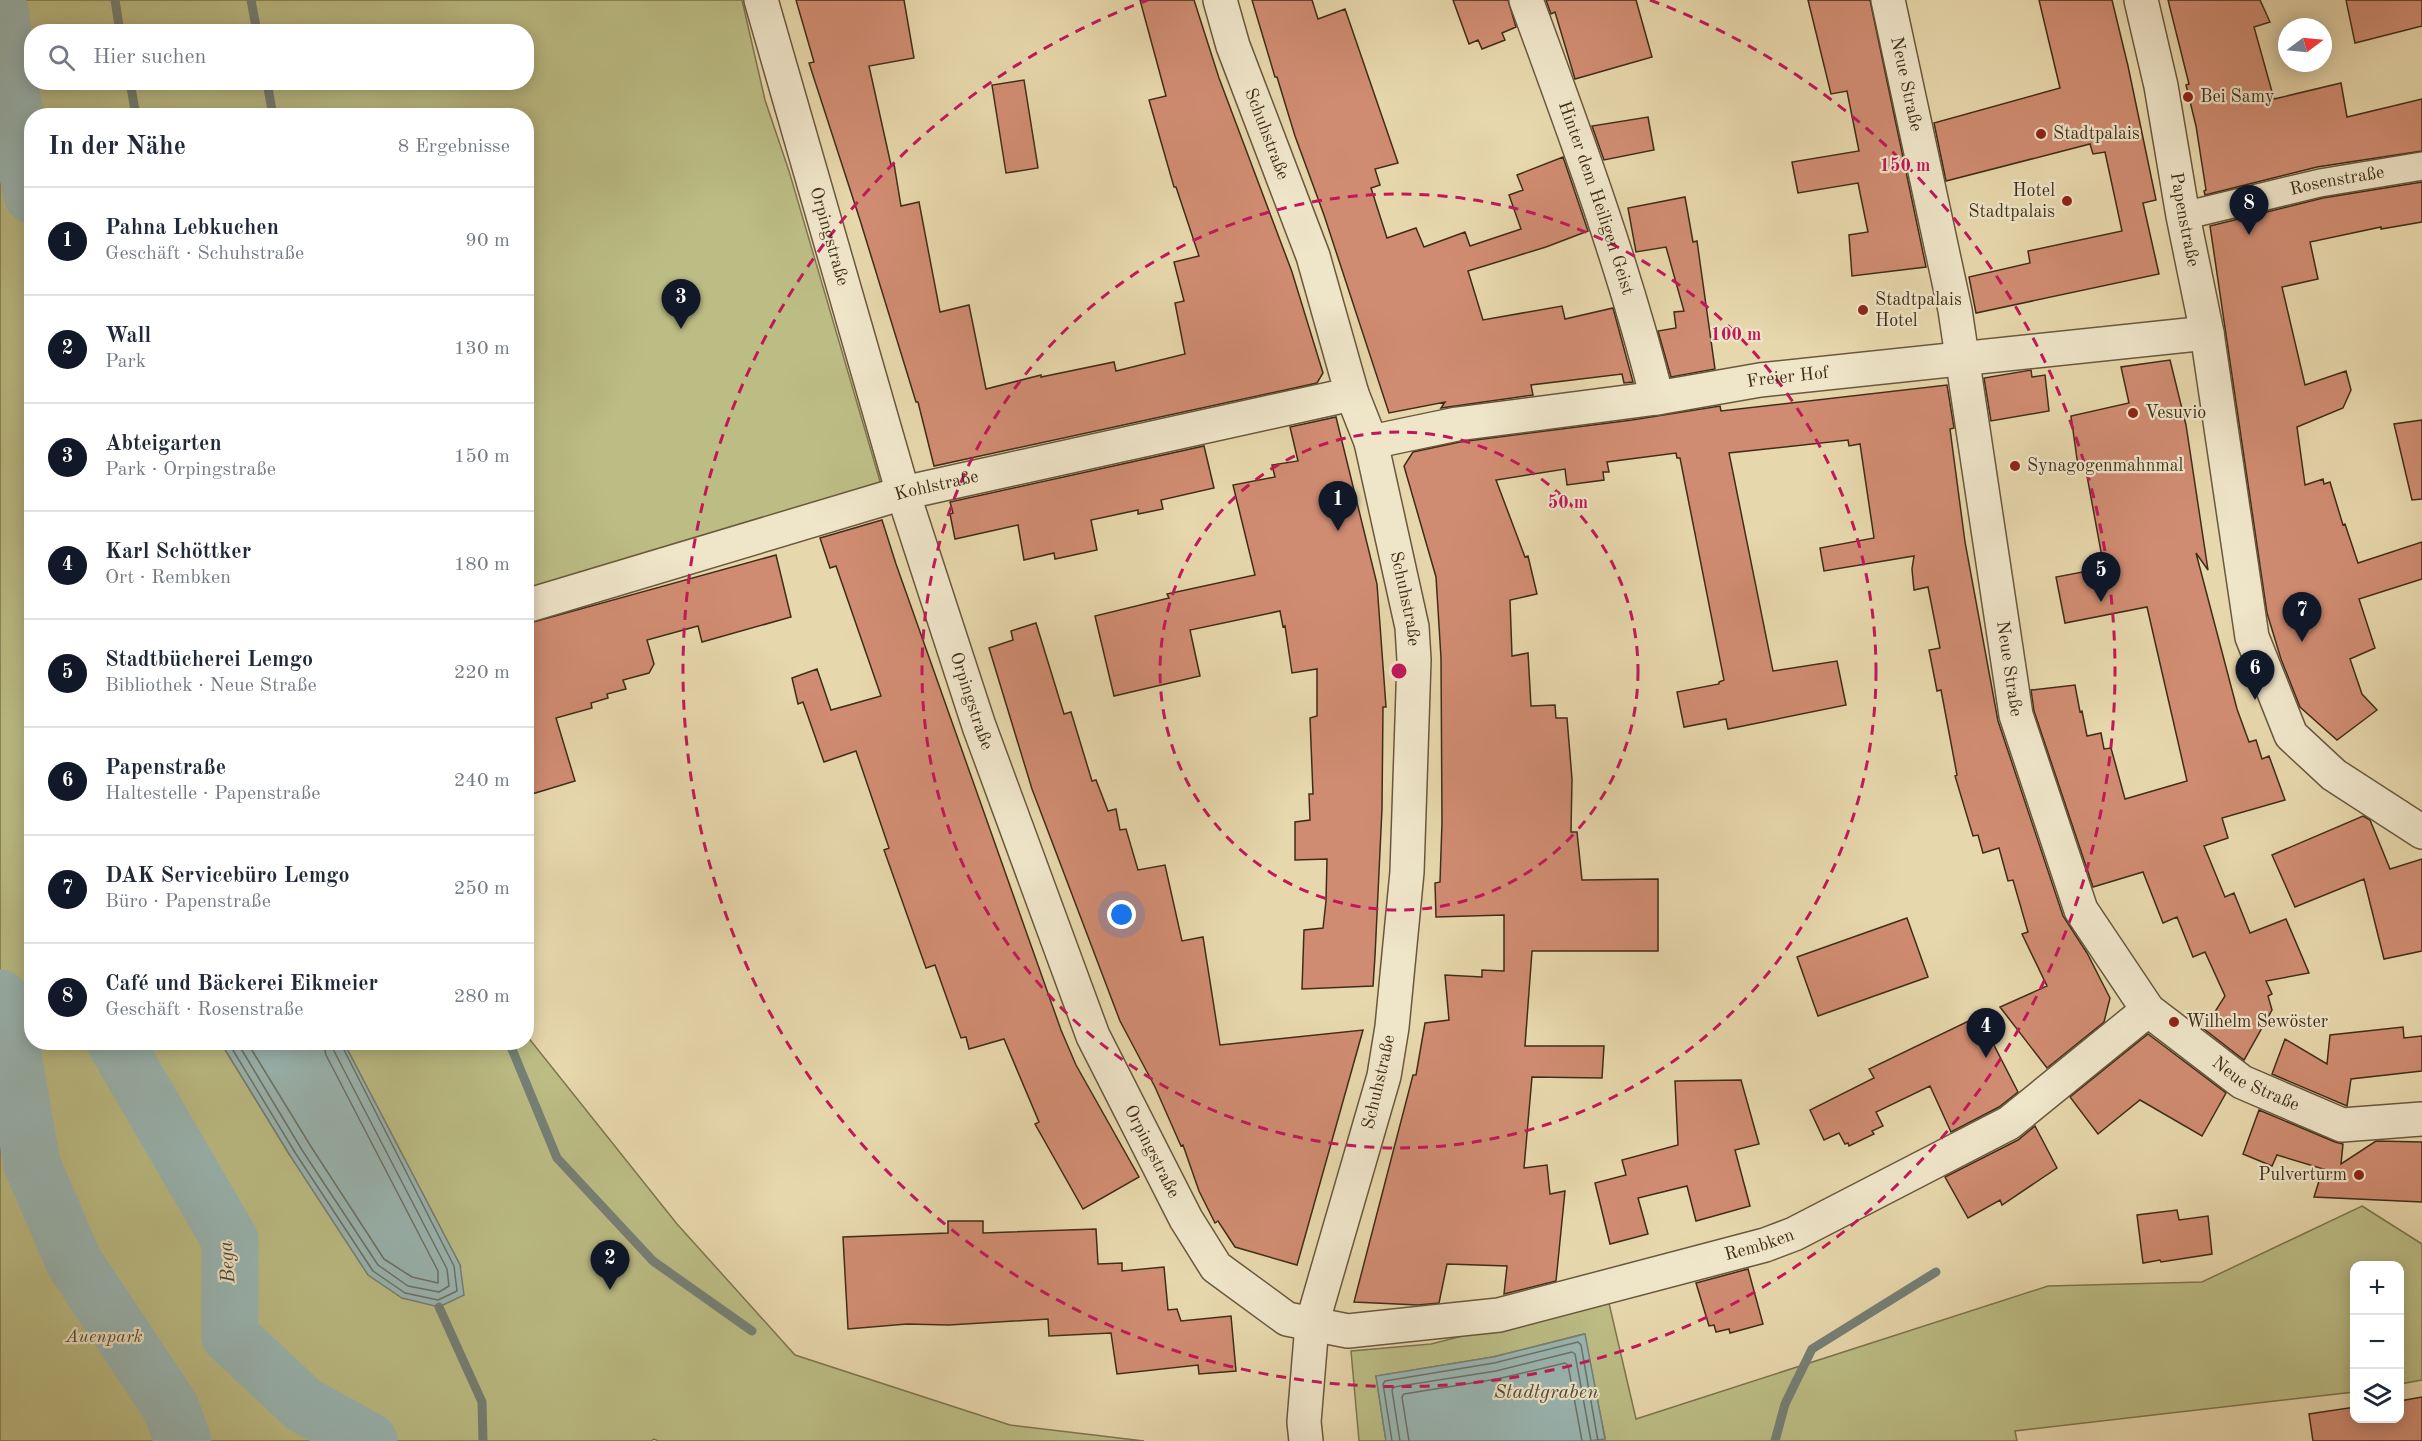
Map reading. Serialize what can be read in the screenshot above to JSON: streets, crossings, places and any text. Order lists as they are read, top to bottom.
{
  "streets": {
    "street": [
      "Neue Straße",
      "Schuhstraße",
      "Rosenstraße",
      "Hinter dem Heiligen Geist",
      "Papenstraße",
      "Orpingstraße",
      "Freier Hof",
      "Kohlstraße",
      "Rembken"
    ]
  },
  "crossings": [
    ["Neue Straße", "Freier Hof"],
    ["Neue Straße", "Rembken"],
    ["Schuhstraße", "Orpingstraße"],
    ["Schuhstraße", "Freier Hof"],
    ["Schuhstraße", "Kohlstraße"],
    ["Schuhstraße", "Rembken"],
    ["Rosenstraße", "Papenstraße"],
    ["Hinter dem Heiligen Geist", "Freier Hof"],
    ["Papenstraße", "Freier Hof"],
    ["Orpingstraße", "Kohlstraße"],
    ["Orpingstraße", "Rembken"]
  ],
  "water": ["Bega", "Stadtgraben"],
  "parks": ["Auenpark"],
  "places": [
    "Bei Samy",
    "Stadtpalais",
    "Hotel Stadtpalais",
    "Stadtpalais Hotel",
    "Vesuvio",
    "Synagogenmahnmal",
    "Wilhelm Sewöster",
    "Pulverturm"
  ],
  "north": "right",
  "page": {
    "search": "Hier suchen",
    "heading": ["In der Nähe", "8 Ergebnisse"],
    "pins": [
      "8",
      "3",
      "1",
      "5",
      "7",
      "6",
      "4",
      "2"
    ],
    "list": [
      {
        "mark": "1",
        "name": "Pahna Lebkuchen",
        "note": "Geschäft · Schuhstraße",
        "value": "90 m"
      },
      {
        "mark": "2",
        "name": "Wall",
        "note": "Park",
        "value": "130 m"
      },
      {
        "mark": "3",
        "name": "Abteigarten",
        "note": "Park · Orpingstraße",
        "value": "150 m"
      },
      {
        "mark": "4",
        "name": "Karl Schöttker",
        "note": "Ort · Rembken",
        "value": "180 m"
      },
      {
        "mark": "5",
        "name": "Stadtbücherei Lemgo",
        "note": "Bibliothek · Neue Straße",
        "value": "220 m"
      },
      {
        "mark": "6",
        "name": "Papenstraße",
        "note": "Haltestelle · Papenstraße",
        "value": "240 m"
      },
      {
        "mark": "7",
        "name": "DAK Servicebüro Lemgo",
        "note": "Büro · Papenstraße",
        "value": "250 m"
      },
      {
        "mark": "8",
        "name": "Café und Bäckerei Eikmeier",
        "note": "Geschäft · Rosenstraße",
        "value": "280 m"
      }
    ],
    "map_buttons": ["+", "−"]
  },
  "rings": ["150 m", "100 m", "50 m"]
}
